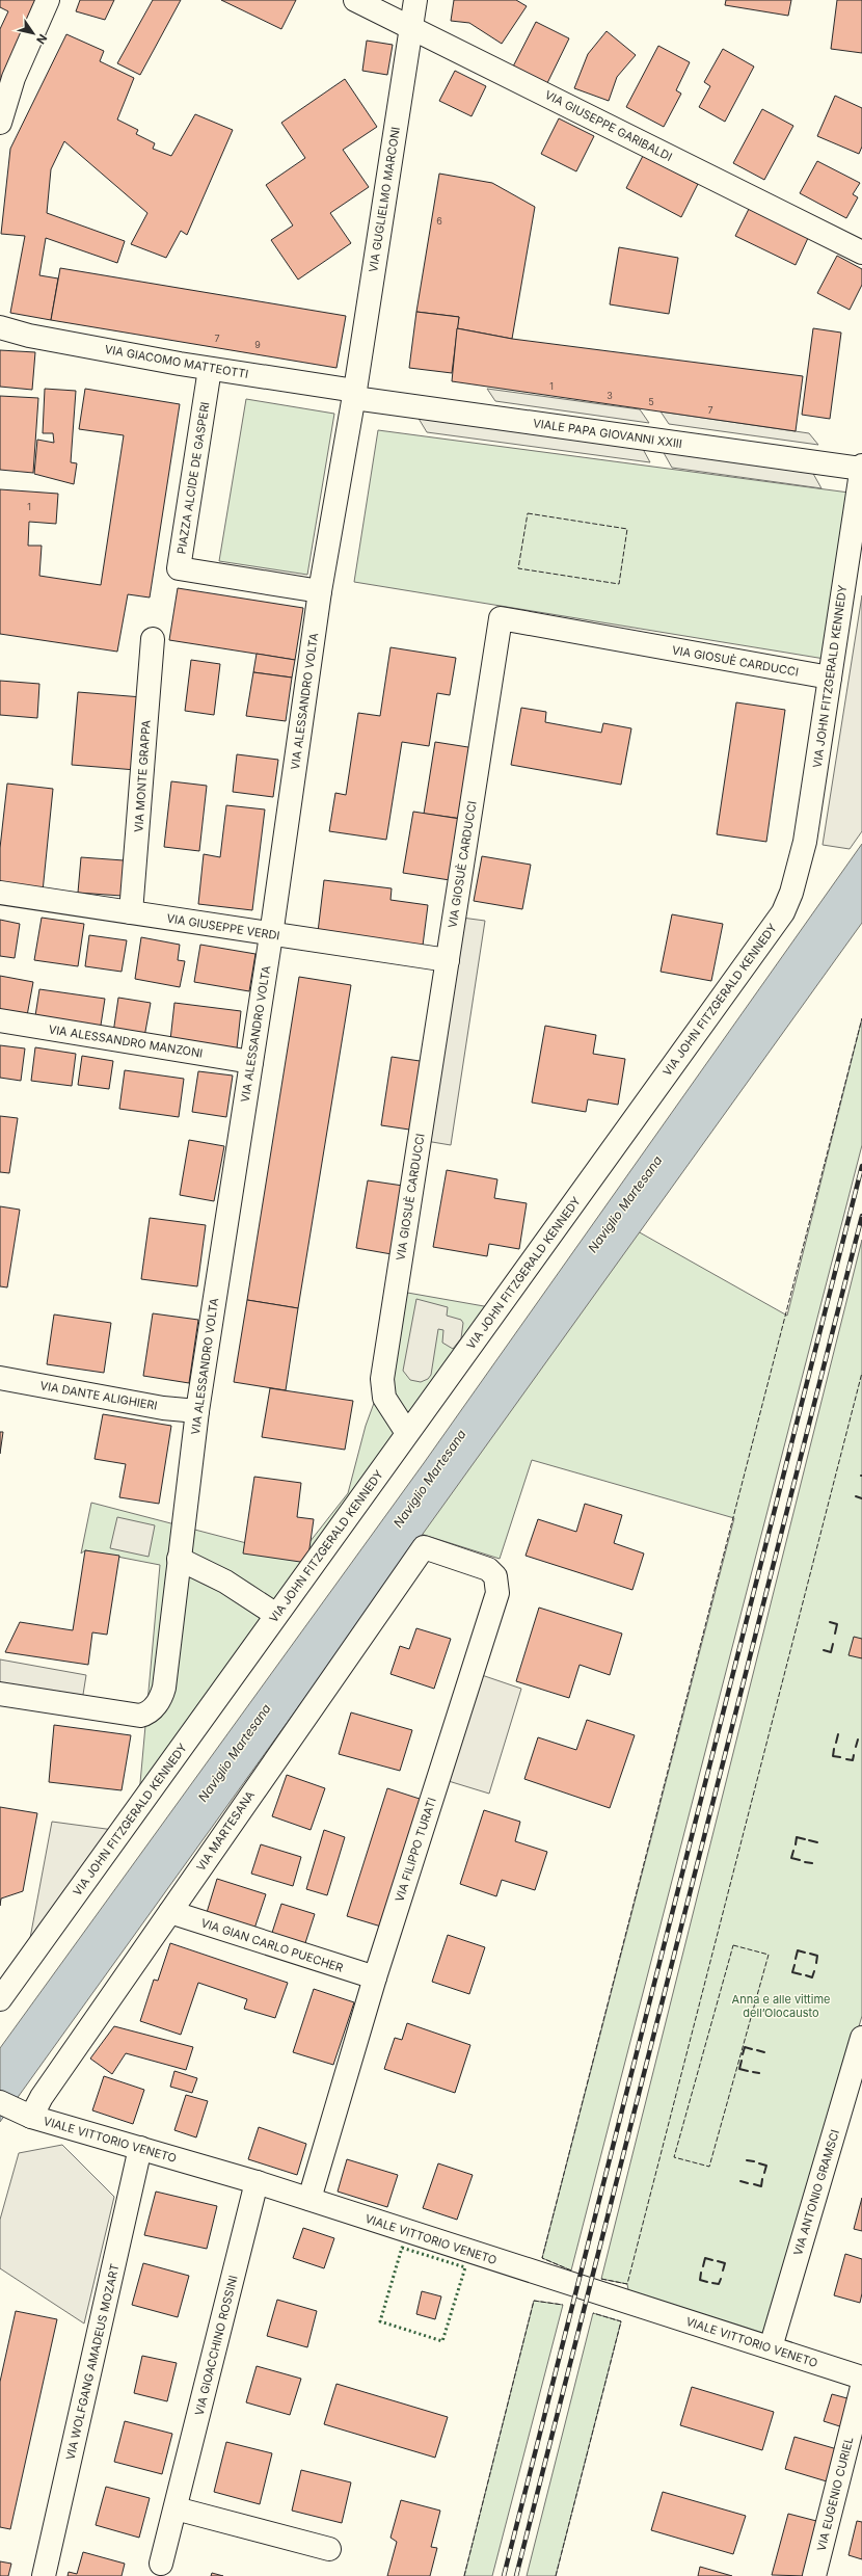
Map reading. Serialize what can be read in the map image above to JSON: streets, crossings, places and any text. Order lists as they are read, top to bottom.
{
  "streets": {
    "street": [
      "VIA GIUSEPPE GARIBALDI",
      "VIA GUGLIELMO MARCONI",
      "VIA GIACOMO MATTEOTTI",
      "VIALE PAPA GIOVANNI XXIII",
      "PIAZZA ALCIDE DE GASPERI",
      "VIA GIOSUÈ CARDUCCI",
      "VIA JOHN FITZGERALD KENNEDY",
      "VIA ALESSANDRO VOLTA",
      "VIA MONTE GRAPPA",
      "VIA GIUSEPPE VERDI",
      "VIA ALESSANDRO MANZONI",
      "VIA DANTE ALIGHIERI",
      "VIA MARTESANA",
      "VIA FILIPPO TURATI",
      "VIA GIAN CARLO PUECHER",
      "VIALE VITTORIO VENETO",
      "VIA ANTONIO GRAMSCI",
      "VIA GIOACCHINO ROSSINI",
      "VIA WOLFGANG AMADEUS MOZART",
      "VIA EUGENIO CURIEL"
    ]
  },
  "crossings": [
    ["VIA GIUSEPPE GARIBALDI", "VIA GUGLIELMO MARCONI"],
    ["VIA GUGLIELMO MARCONI", "VIA GIACOMO MATTEOTTI"],
    ["VIA GUGLIELMO MARCONI", "VIALE PAPA GIOVANNI XXIII"],
    ["VIA GUGLIELMO MARCONI", "VIA ALESSANDRO VOLTA"],
    ["VIA GIACOMO MATTEOTTI", "VIALE PAPA GIOVANNI XXIII"],
    ["VIA GIACOMO MATTEOTTI", "PIAZZA ALCIDE DE GASPERI"],
    ["VIA GIACOMO MATTEOTTI", "VIA ALESSANDRO VOLTA"],
    ["VIALE PAPA GIOVANNI XXIII", "VIA JOHN FITZGERALD KENNEDY"],
    ["VIALE PAPA GIOVANNI XXIII", "VIA ALESSANDRO VOLTA"],
    ["PIAZZA ALCIDE DE GASPERI", "VIA ALESSANDRO VOLTA"],
    ["VIA GIOSUÈ CARDUCCI", "VIA JOHN FITZGERALD KENNEDY"],
    ["VIA GIOSUÈ CARDUCCI", "VIA GIUSEPPE VERDI"],
    ["VIA ALESSANDRO VOLTA", "VIA GIUSEPPE VERDI"],
    ["VIA ALESSANDRO VOLTA", "VIA ALESSANDRO MANZONI"],
    ["VIA ALESSANDRO VOLTA", "VIA DANTE ALIGHIERI"],
    ["VIA MONTE GRAPPA", "VIA GIUSEPPE VERDI"],
    ["VIA MARTESANA", "VIA FILIPPO TURATI"],
    ["VIA MARTESANA", "VIA GIAN CARLO PUECHER"],
    ["VIA MARTESANA", "VIALE VITTORIO VENETO"],
    ["VIA FILIPPO TURATI", "VIA GIAN CARLO PUECHER"],
    ["VIA FILIPPO TURATI", "VIALE VITTORIO VENETO"],
    ["VIALE VITTORIO VENETO", "VIA ANTONIO GRAMSCI"],
    ["VIALE VITTORIO VENETO", "VIA GIOACCHINO ROSSINI"],
    ["VIALE VITTORIO VENETO", "VIA WOLFGANG AMADEUS MOZART"]
  ],
  "water": ["Naviglio Martesana"],
  "parks": ["Anna e alle vittime dell’Olocausto"],
  "house_numbers": [
    "6",
    "7",
    "9",
    "1",
    "3",
    "5",
    "7",
    "1"
  ],
  "north": "bottom right"
}
